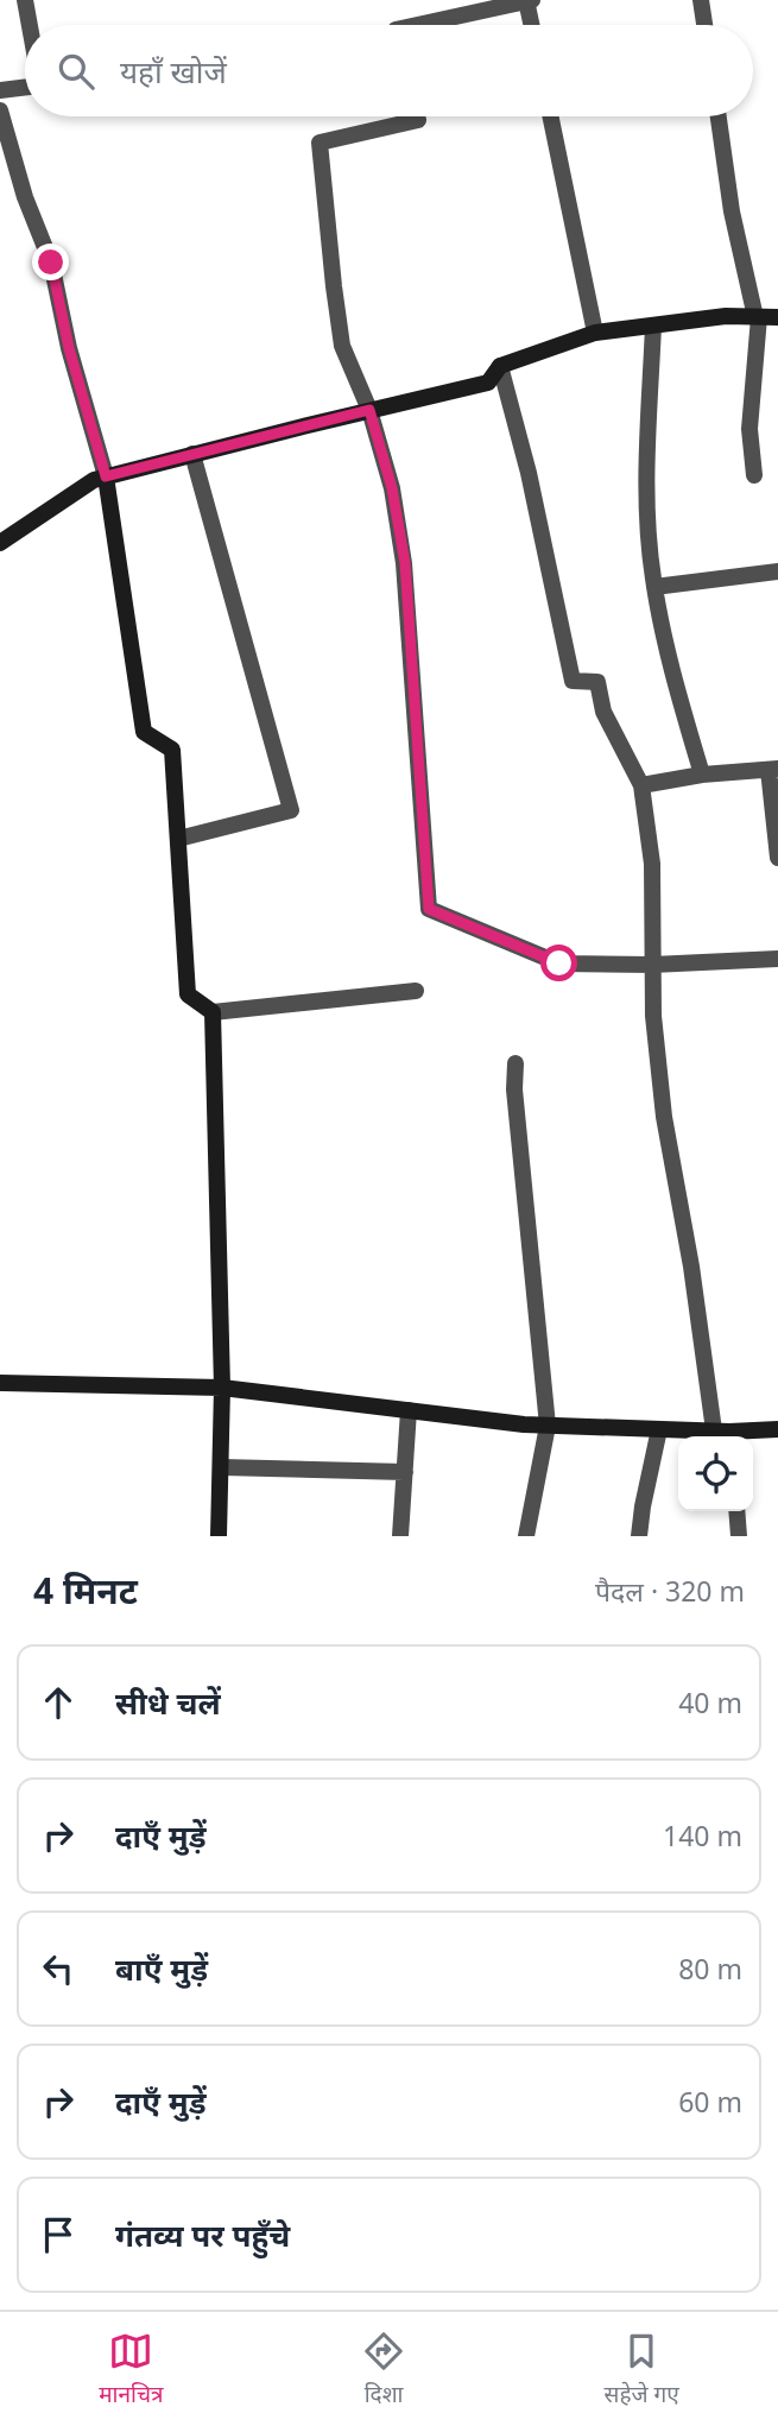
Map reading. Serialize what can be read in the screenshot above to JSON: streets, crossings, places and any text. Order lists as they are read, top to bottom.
{
  "page": {
    "search": "यहाँ खोजें",
    "heading": ["4 मिनट", "पैदल · 320 m"],
    "list": [
      ["सीधे चलें", "40 m"],
      ["दाएँ मुड़ें", "140 m"],
      ["बाएँ मुड़ें", "80 m"],
      ["दाएँ मुड़ें", "60 m"],
      "गंतव्य पर पहुँचे"
    ],
    "nav": ["मानचित्र", "दिशा", "सहेजे गए"]
  }
}
